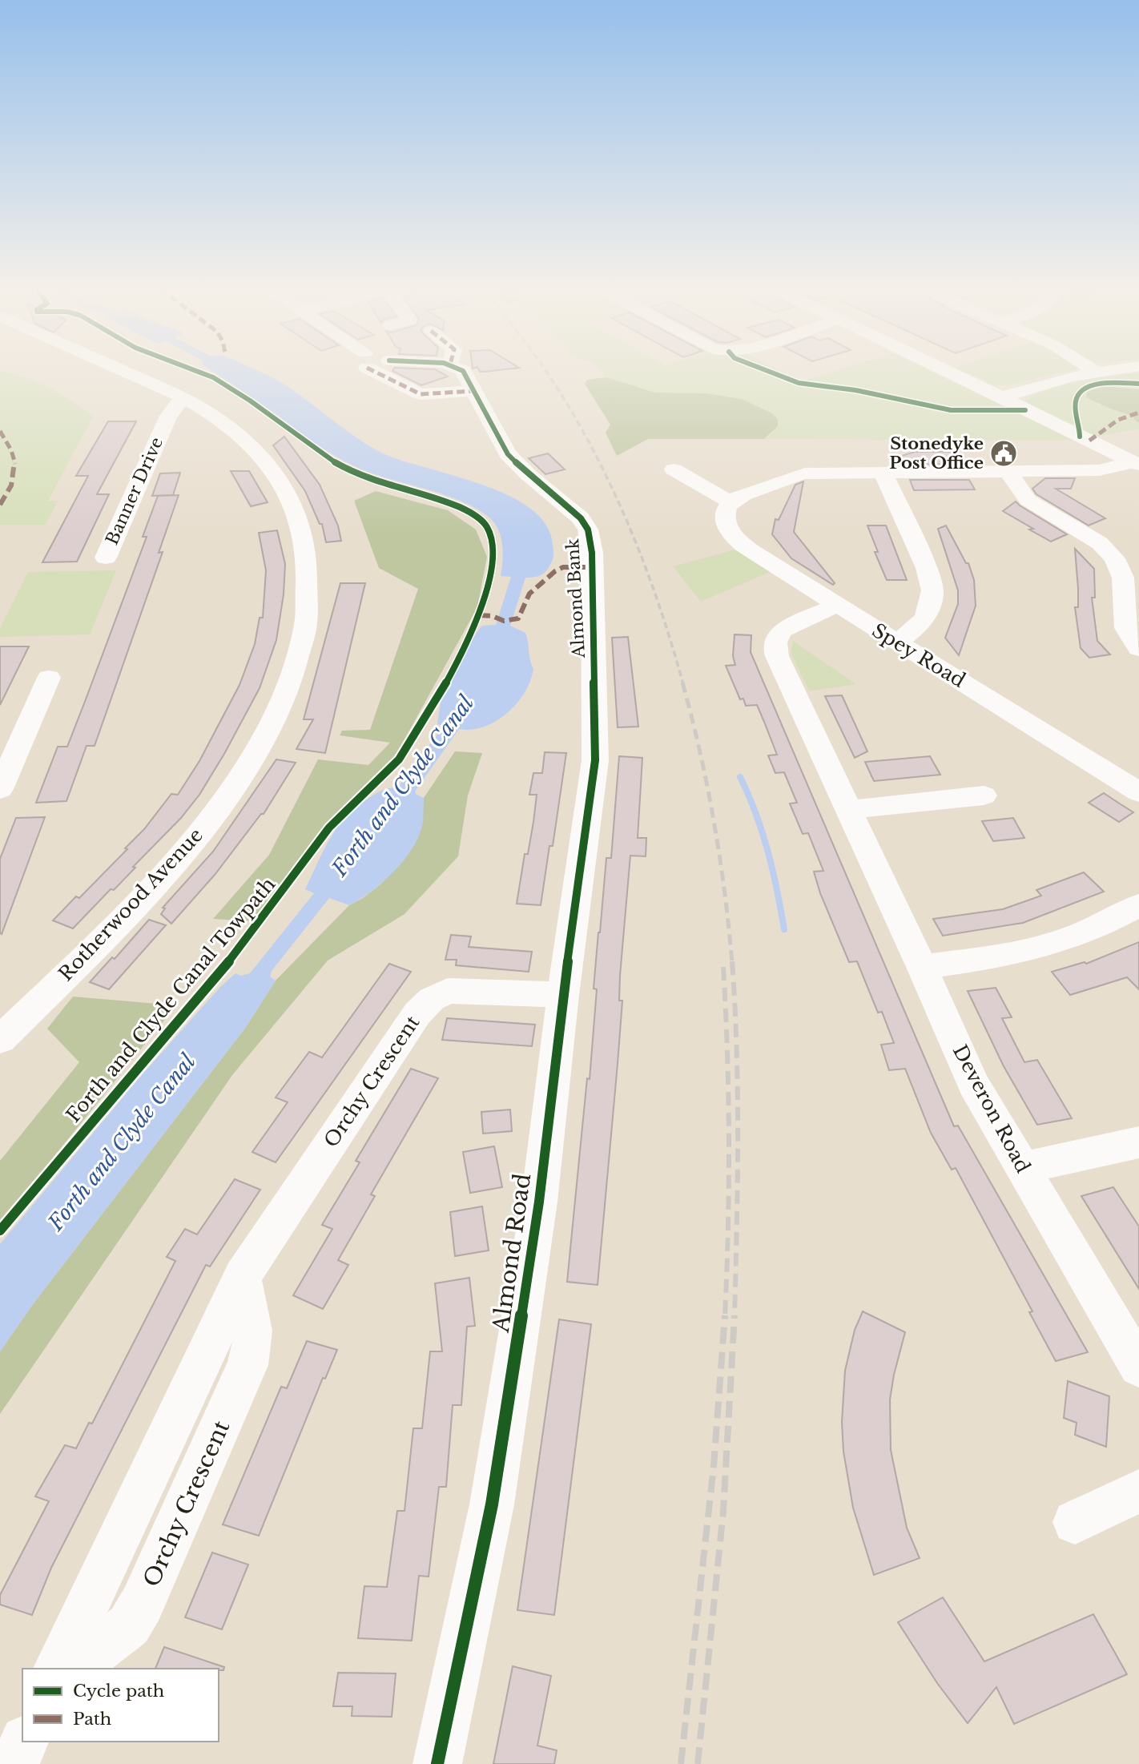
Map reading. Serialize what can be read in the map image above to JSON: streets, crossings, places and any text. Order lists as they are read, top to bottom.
{
  "streets": {
    "street": [
      "Banner Drive",
      "Almond Bank",
      "Spey Road",
      "Rotherwood Avenue",
      "Orchy Crescent",
      "Deveron Road",
      "Almond Road"
    ],
    "cycle path": ["Forth and Clyde Canal Towpath"]
  },
  "crossings": [
    ["Banner Drive", "Rotherwood Avenue"],
    ["Almond Bank", "Almond Road"],
    ["Spey Road", "Deveron Road"],
    ["Orchy Crescent", "Almond Road"]
  ],
  "water": ["Forth and Clyde Canal"],
  "places": {
    "public building": ["Stonedyke Post Office"]
  },
  "legend": ["Cycle path", "Path"]
}
